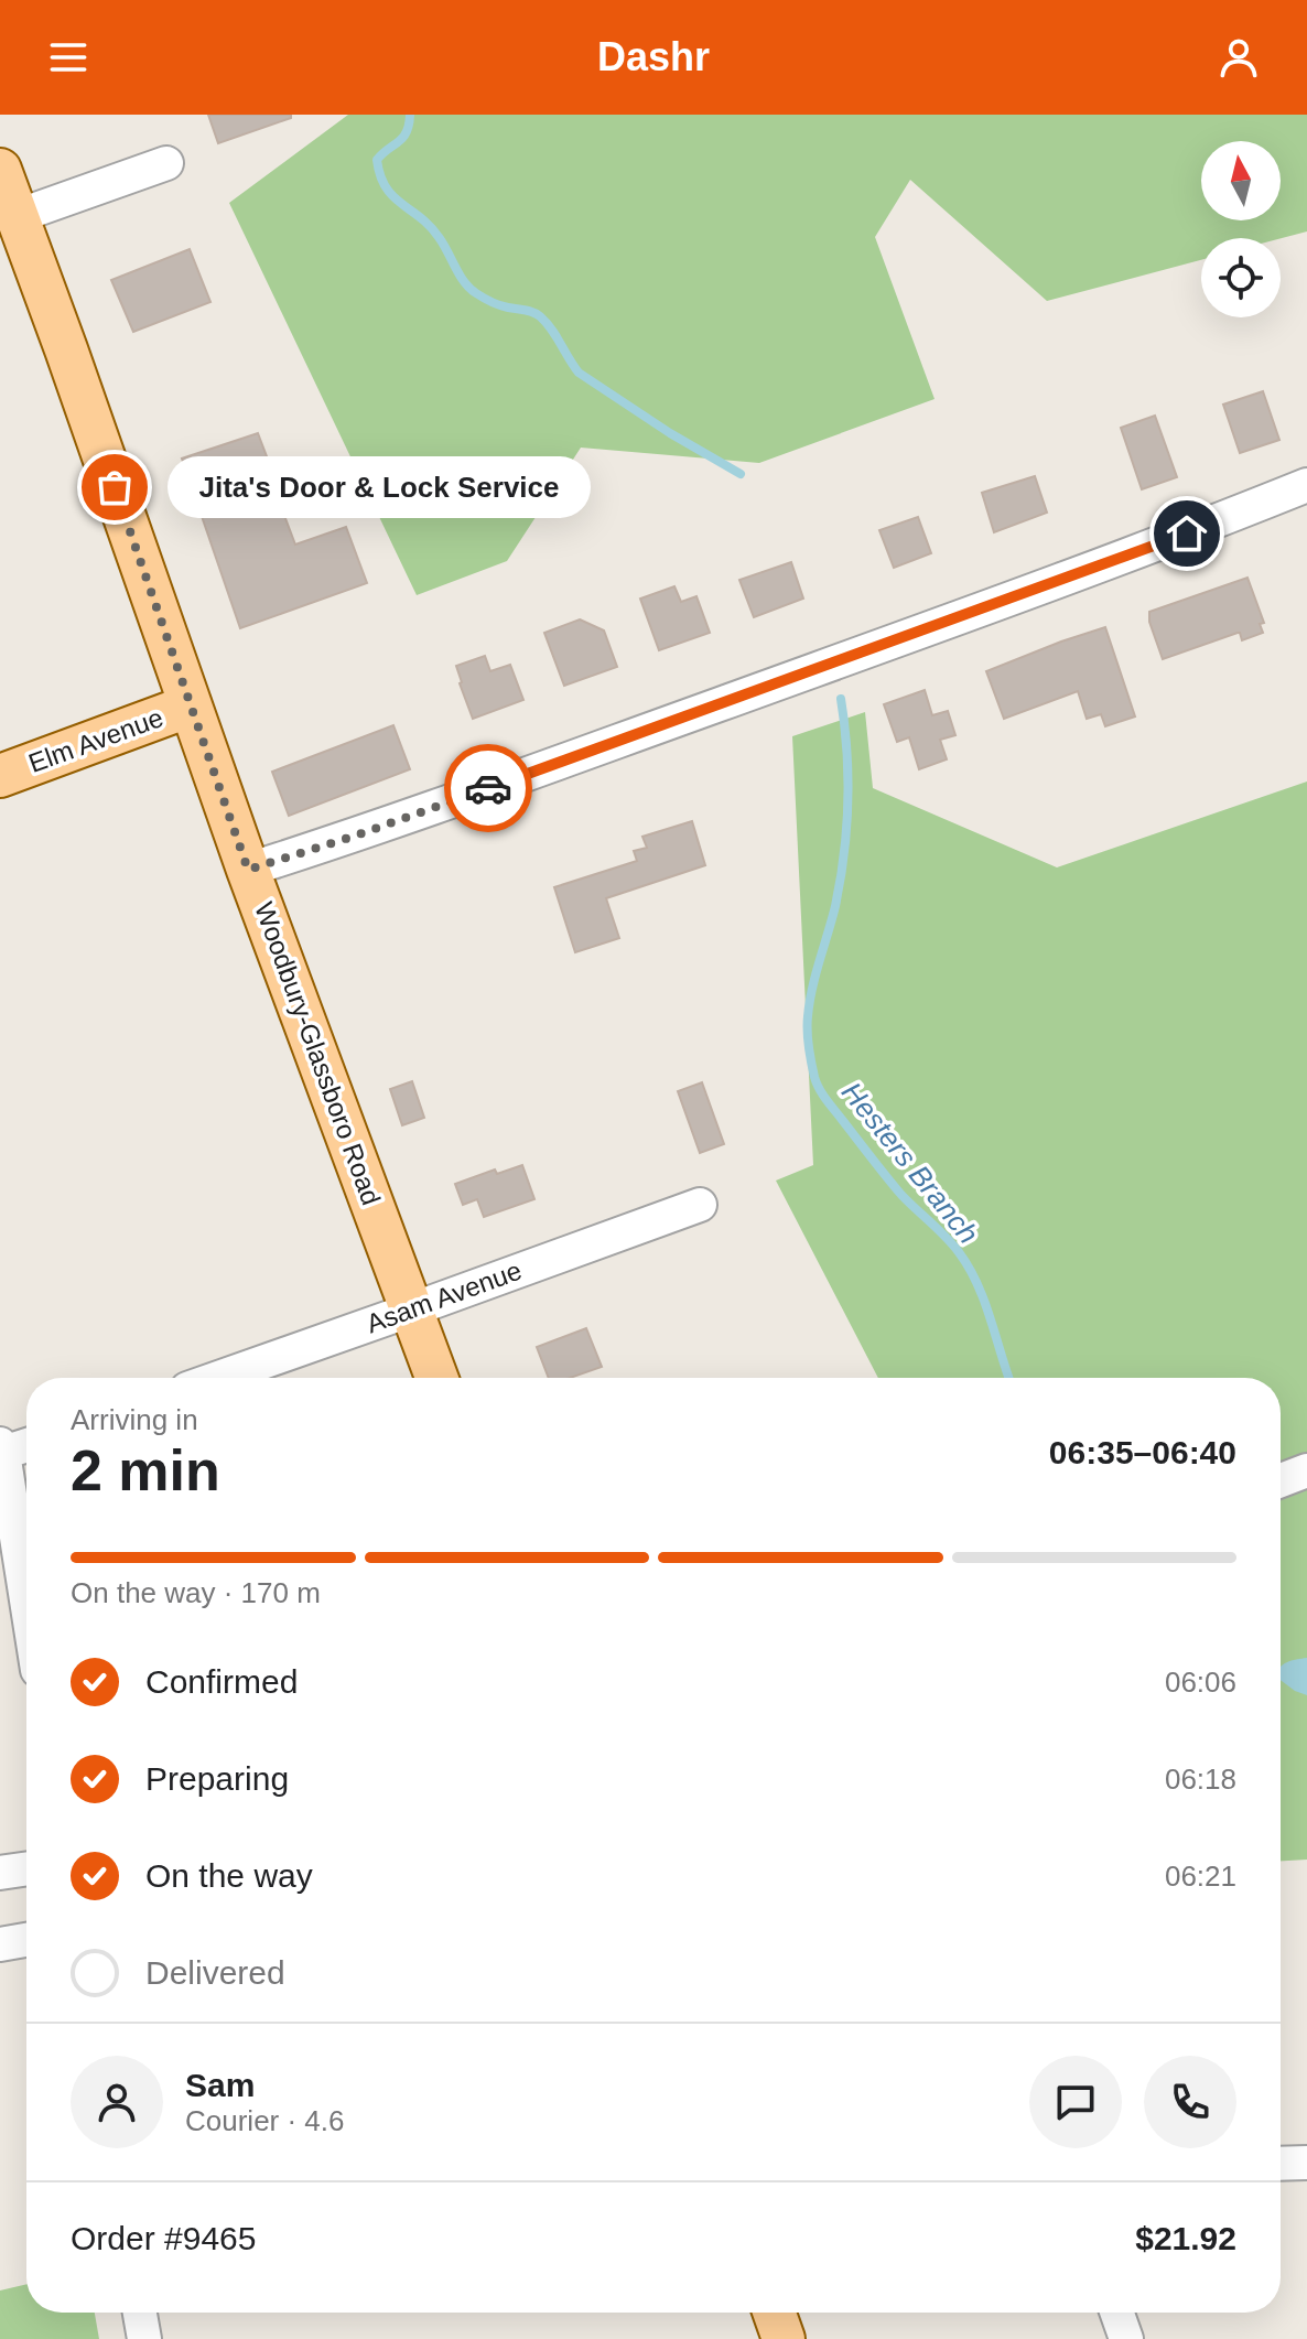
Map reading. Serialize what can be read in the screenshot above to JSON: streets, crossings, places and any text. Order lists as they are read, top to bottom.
{
  "streets": {
    "main road": ["Elm Avenue", "Woodbury-Glassboro Road"],
    "street": ["Asam Avenue"]
  },
  "crossings": [
    ["Elm Avenue", "Woodbury-Glassboro Road"],
    ["Woodbury-Glassboro Road", "Asam Avenue"]
  ],
  "water": ["Hesters Branch"],
  "places": ["Jita's Door & Lock Service"],
  "north": "top",
  "page": {
    "header": "Dashr",
    "bubble": "Jita's Door & Lock Service",
    "heading": ["2 min", "Arriving in", "06:35–06:40"],
    "panel": [
      "Sam",
      "Courier · 4.6",
      "Order #9465",
      "$21.92"
    ],
    "bar": "On the way · 170 m",
    "list": [
      ["Confirmed", "06:06"],
      ["Preparing", "06:18"],
      ["On the way", "06:21"],
      "Delivered"
    ]
  }
}
